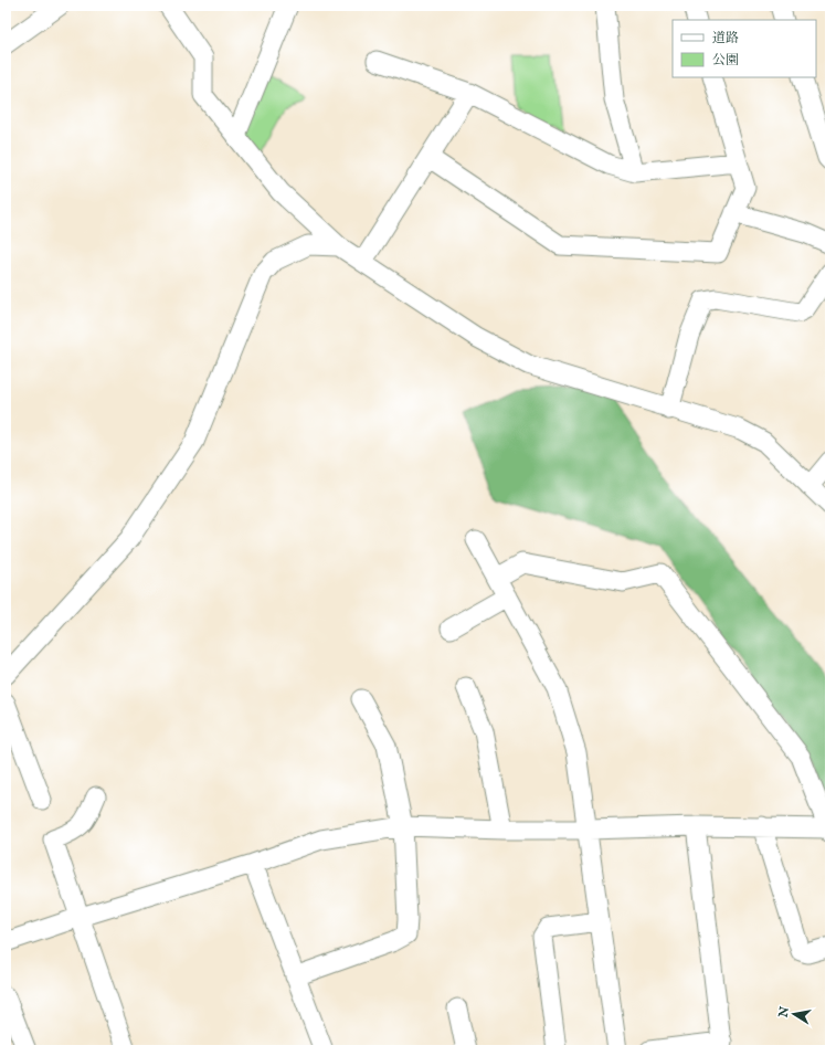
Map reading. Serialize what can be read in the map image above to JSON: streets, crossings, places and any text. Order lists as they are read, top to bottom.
{
  "legend": ["道路", "公園"],
  "north": "left"
}
